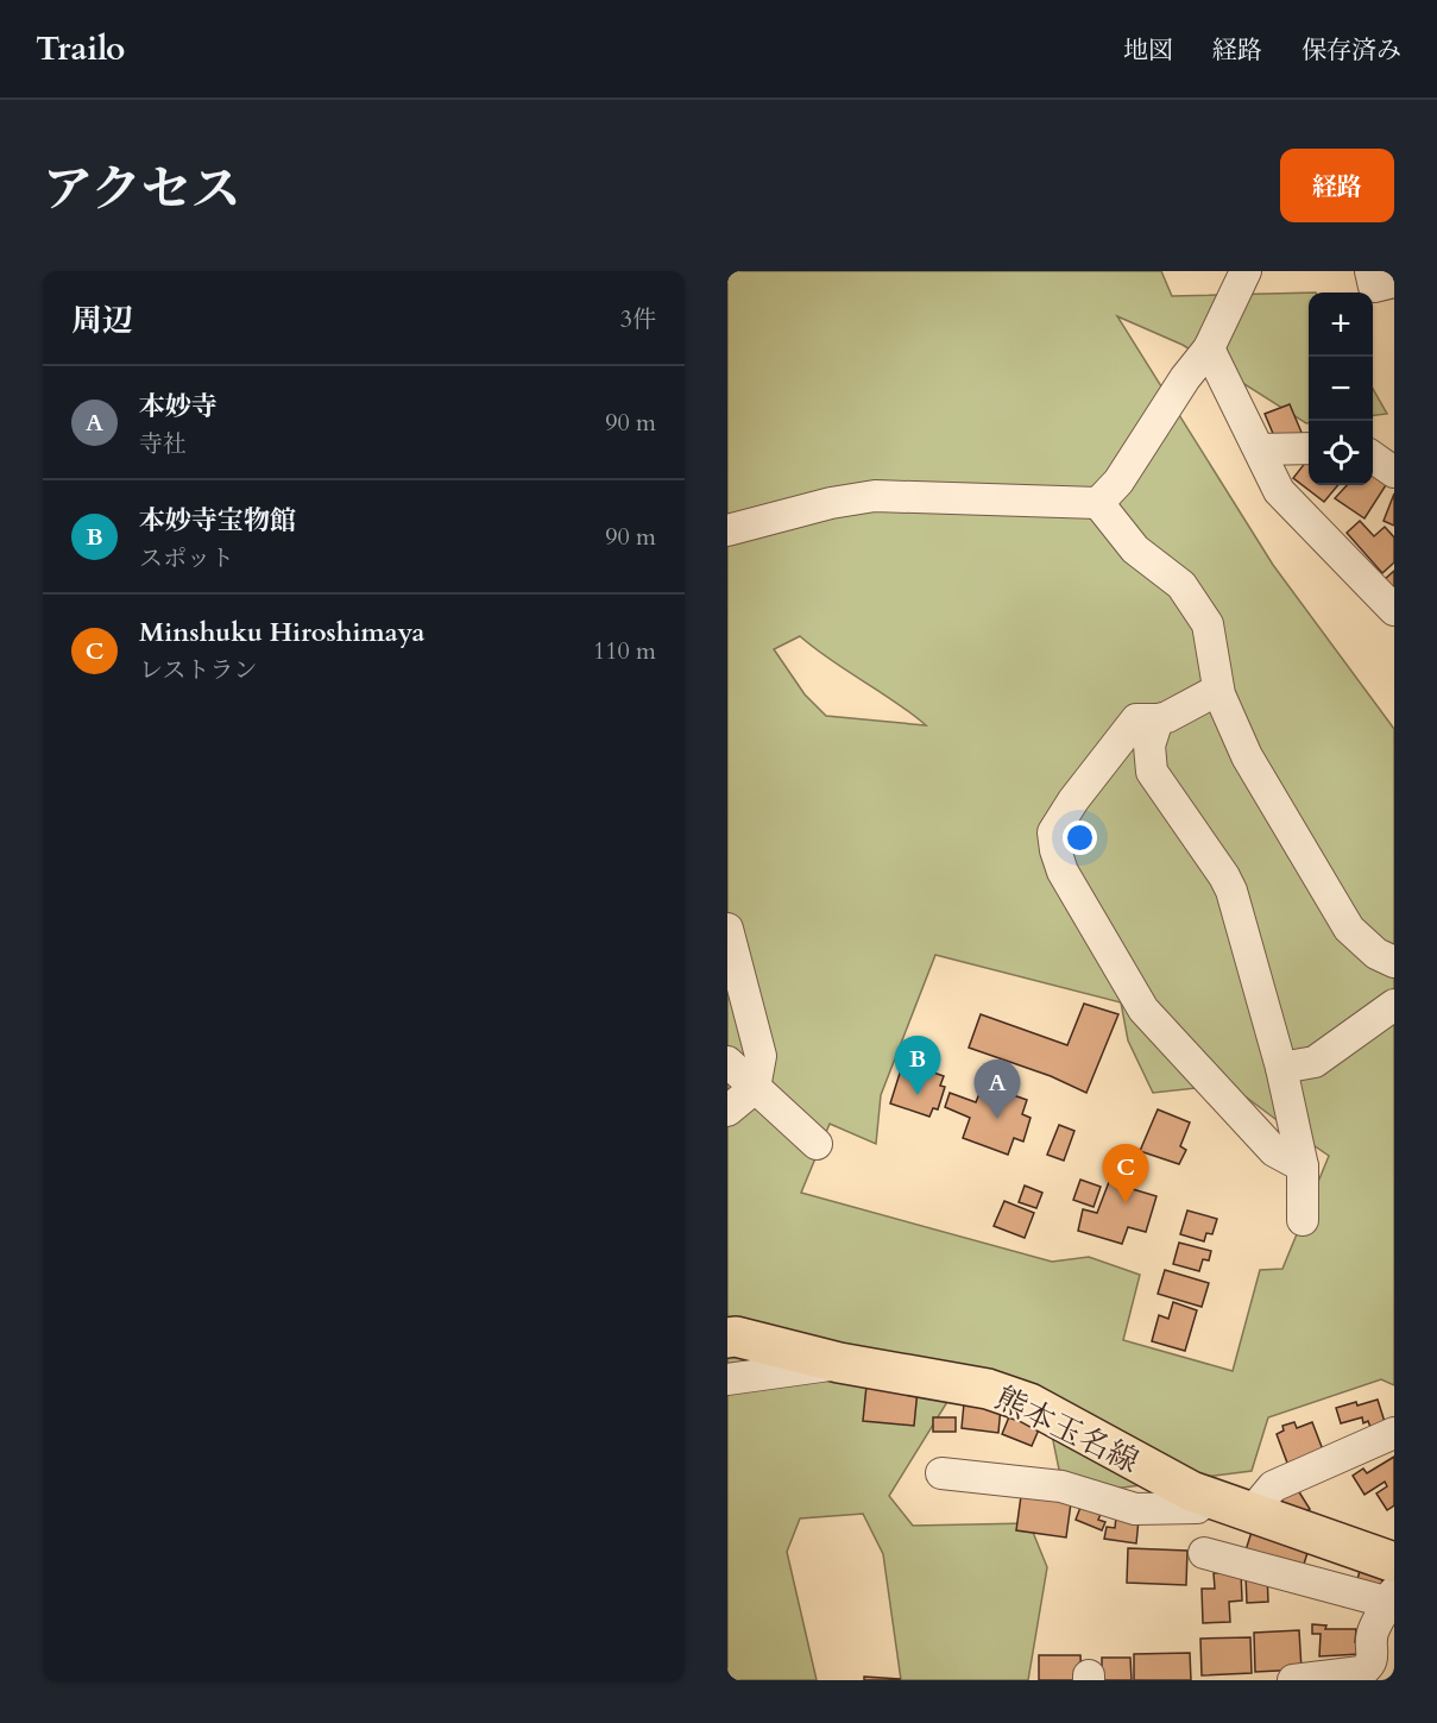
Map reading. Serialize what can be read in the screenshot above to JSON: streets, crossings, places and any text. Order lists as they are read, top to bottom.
{
  "streets": {
    "main road": ["熊本玉名線"]
  },
  "page": {
    "header": "Trailo",
    "nav": ["地図", "経路", "保存済み"],
    "title": "アクセス",
    "buttons": "経路",
    "heading": ["周辺", "3件"],
    "map_buttons": ["+", "−"],
    "list": [
      {
        "mark": "A",
        "name": "本妙寺",
        "note": "寺社",
        "value": "90 m"
      },
      {
        "mark": "B",
        "name": "本妙寺宝物館",
        "note": "スポット",
        "value": "90 m"
      },
      {
        "mark": "C",
        "name": "Minshuku Hiroshimaya",
        "note": "レストラン",
        "value": "110 m"
      }
    ],
    "pins": ["B", "A", "C"]
  }
}
